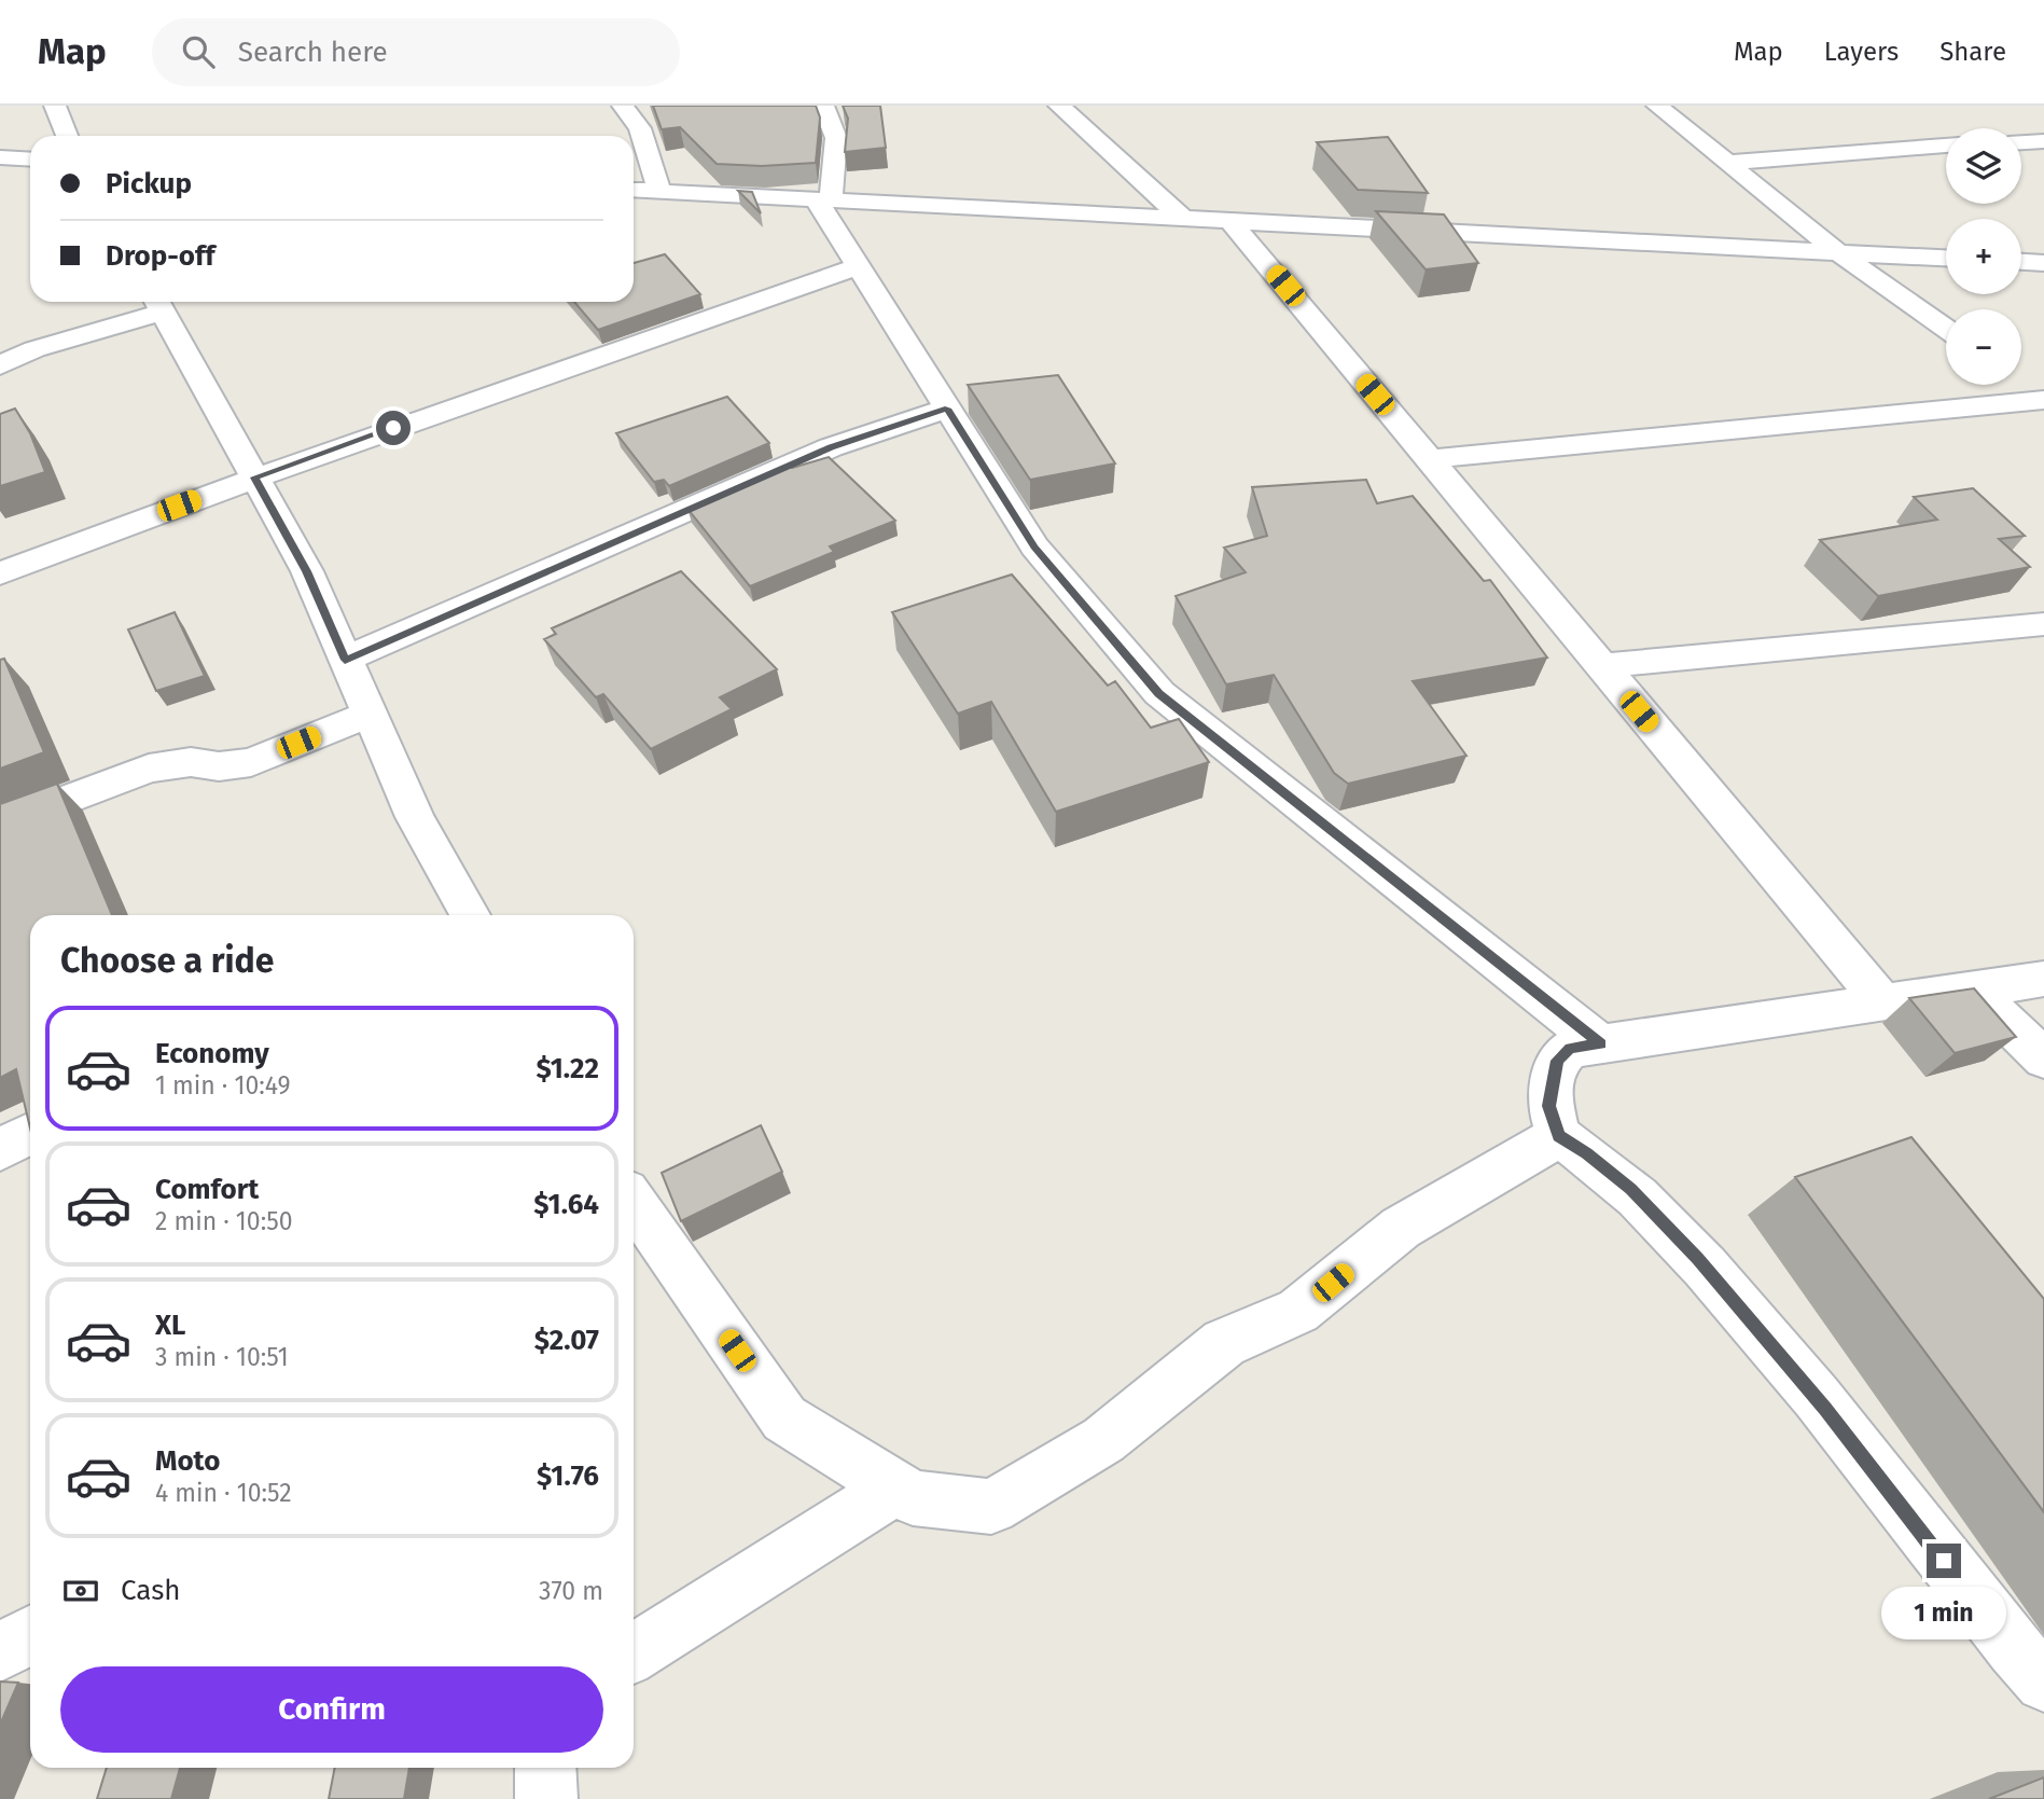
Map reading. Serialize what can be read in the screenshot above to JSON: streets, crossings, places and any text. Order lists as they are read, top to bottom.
{
  "page": {
    "header": "Map",
    "search": "Search here",
    "nav": ["Map", "Layers", "Share"],
    "map_buttons": ["+", "−"],
    "banner": ["Pickup", "Drop-off"],
    "heading": "Choose a ride",
    "list": [
      {
        "name": "Economy",
        "note": "1 min · 10:49",
        "value": "$1.22"
      },
      {
        "name": "Comfort",
        "note": "2 min · 10:50",
        "value": "$1.64"
      },
      {
        "name": "XL",
        "note": "3 min · 10:51",
        "value": "$2.07"
      },
      {
        "name": "Moto",
        "note": "4 min · 10:52",
        "value": "$1.76"
      }
    ],
    "pay": ["Cash", "370 m"],
    "bubble": "1 min",
    "buttons": "Confirm"
  }
}
